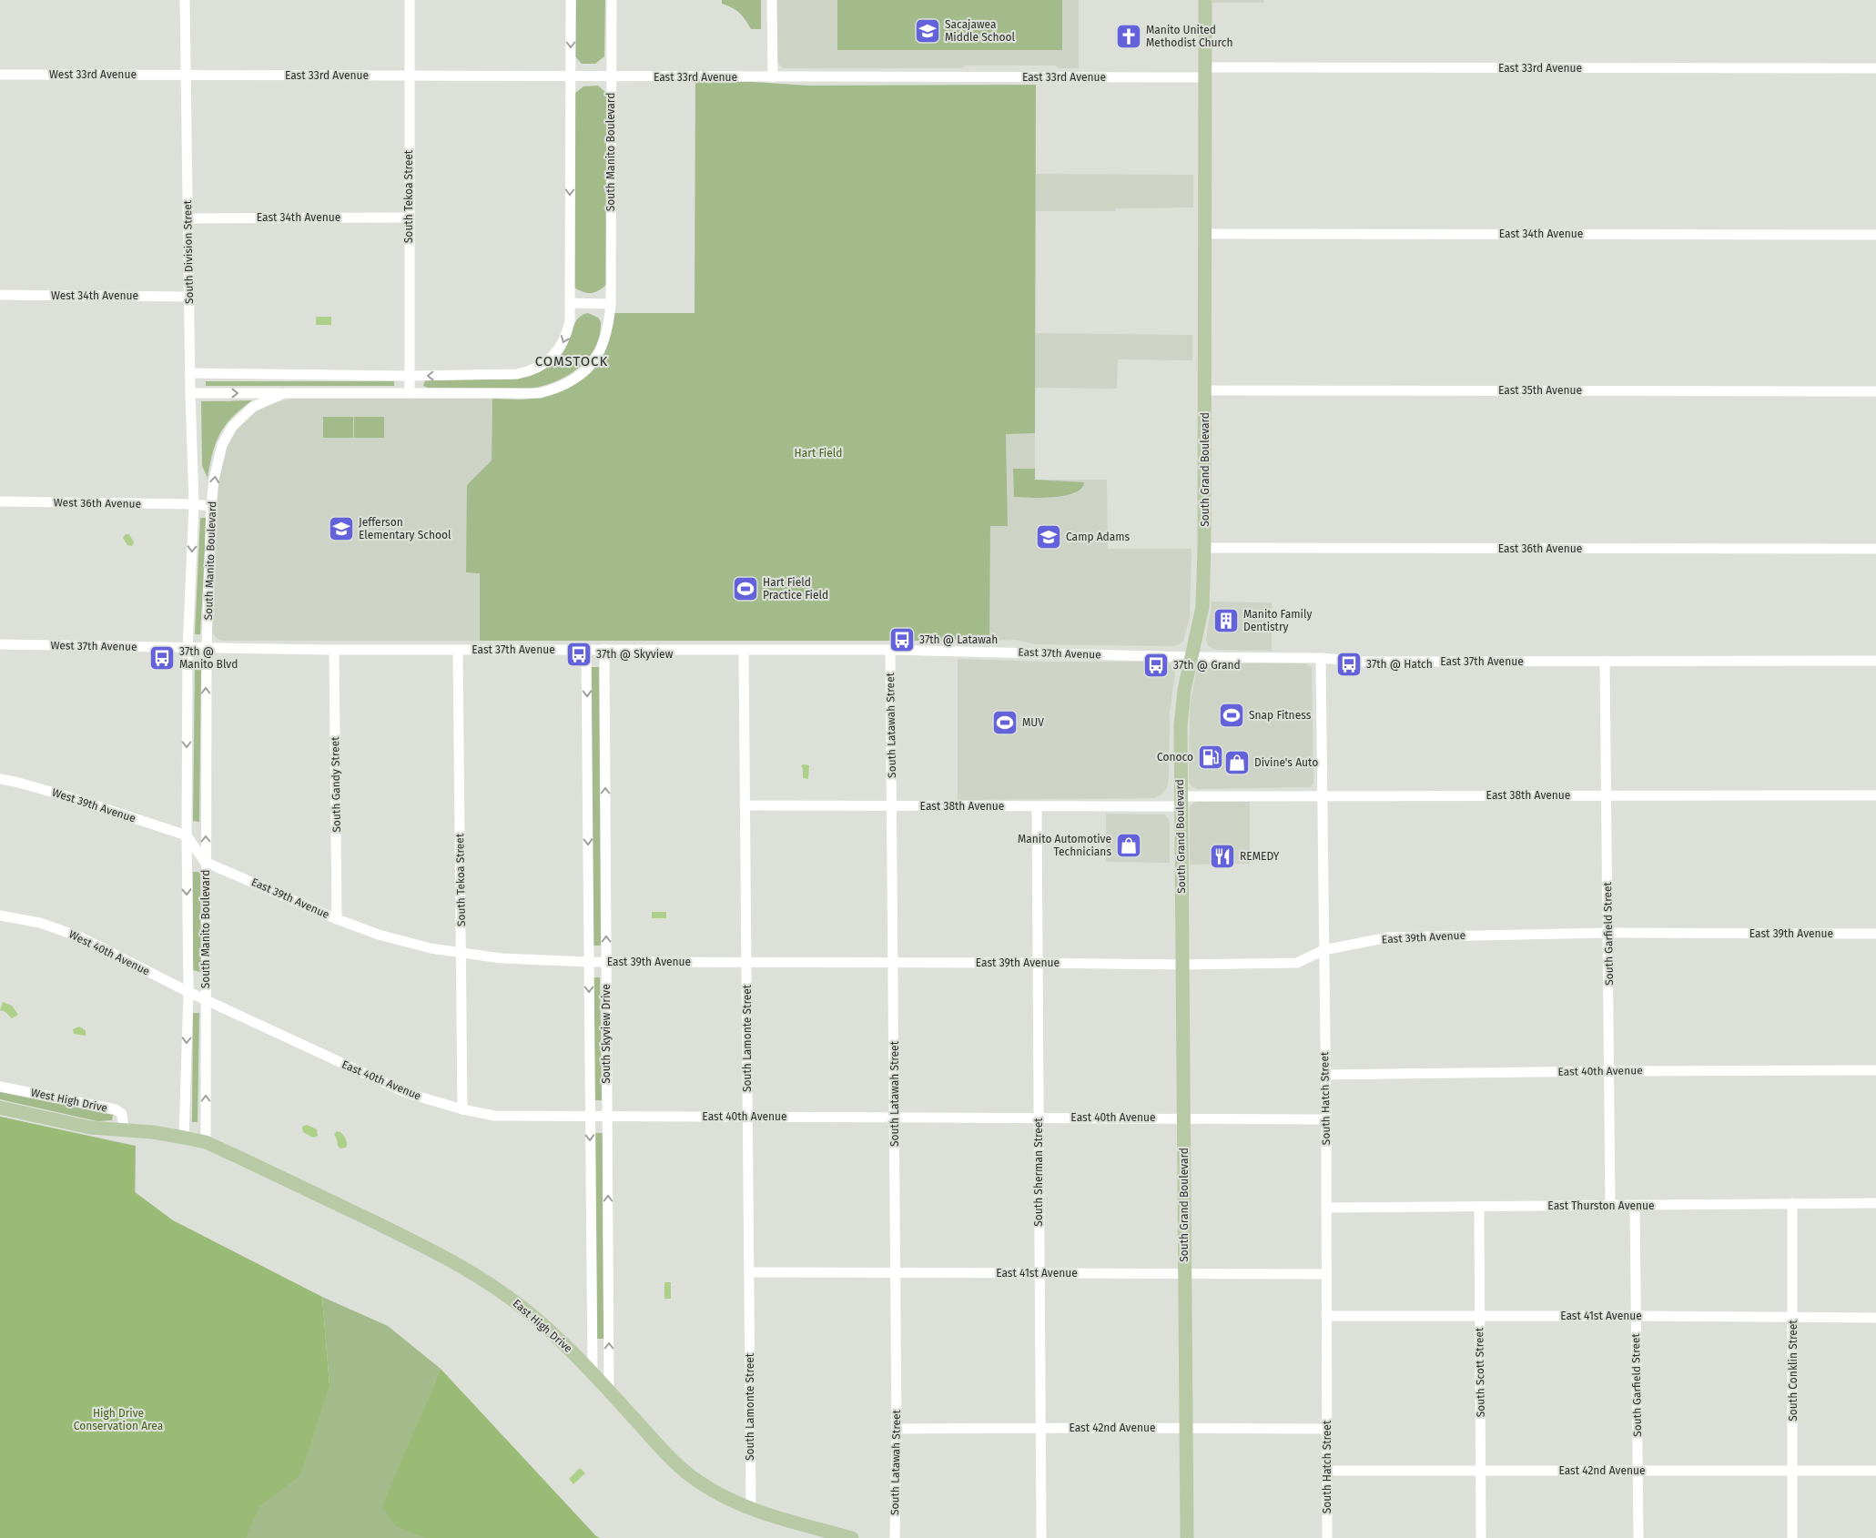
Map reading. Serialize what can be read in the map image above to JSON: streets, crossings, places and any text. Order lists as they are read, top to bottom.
{
  "streets": {
    "main road": ["South Grand Boulevard", "West High Drive", "East High Drive"],
    "street": [
      "East 33rd Avenue",
      "West 33rd Avenue",
      "South Manito Boulevard",
      "South Tekoa Street",
      "East 34th Avenue",
      "South Division Street",
      "West 34th Avenue",
      "East 35th Avenue",
      "West 36th Avenue",
      "East 36th Avenue",
      "West 37th Avenue",
      "East 37th Avenue",
      "South Latawah Street",
      "South Gandy Street",
      "East 38th Avenue",
      "West 39th Avenue",
      "East 39th Avenue",
      "South Garfield Street",
      "West 40th Avenue",
      "South Skyview Drive",
      "South Lamonte Street",
      "East 40th Avenue",
      "South Hatch Street",
      "South Sherman Street",
      "East Thurston Avenue",
      "East 41st Avenue",
      "South Conklin Street",
      "South Scott Street",
      "East 42nd Avenue"
    ]
  },
  "crossings": [
    ["East 33rd Avenue", "West 33rd Avenue"],
    ["East 33rd Avenue", "South Manito Boulevard"],
    ["East 33rd Avenue", "South Tekoa Street"],
    ["East 33rd Avenue", "South Division Street"],
    ["East 33rd Avenue", "South Grand Boulevard"],
    ["West 33rd Avenue", "South Division Street"],
    ["South Manito Boulevard", "South Tekoa Street"],
    ["South Manito Boulevard", "South Division Street"],
    ["South Manito Boulevard", "West 36th Avenue"],
    ["South Manito Boulevard", "West 37th Avenue"],
    ["South Manito Boulevard", "East 37th Avenue"],
    ["South Manito Boulevard", "West 39th Avenue"],
    ["South Manito Boulevard", "East 39th Avenue"],
    ["South Manito Boulevard", "West 40th Avenue"],
    ["South Manito Boulevard", "East 40th Avenue"],
    ["South Manito Boulevard", "West High Drive"],
    ["South Manito Boulevard", "East High Drive"],
    ["South Tekoa Street", "East 34th Avenue"],
    ["South Tekoa Street", "East 37th Avenue"],
    ["South Tekoa Street", "East 39th Avenue"],
    ["South Tekoa Street", "East 40th Avenue"],
    ["East 34th Avenue", "South Division Street"],
    ["East 34th Avenue", "South Grand Boulevard"],
    ["South Division Street", "West 34th Avenue"],
    ["South Division Street", "West 36th Avenue"],
    ["East 35th Avenue", "South Grand Boulevard"],
    ["South Grand Boulevard", "East 36th Avenue"],
    ["South Grand Boulevard", "East 37th Avenue"],
    ["South Grand Boulevard", "East 38th Avenue"],
    ["South Grand Boulevard", "East 39th Avenue"],
    ["South Grand Boulevard", "East 40th Avenue"],
    ["South Grand Boulevard", "East 41st Avenue"],
    ["South Grand Boulevard", "East 42nd Avenue"],
    ["West 37th Avenue", "East 37th Avenue"],
    ["East 37th Avenue", "South Latawah Street"],
    ["East 37th Avenue", "South Gandy Street"],
    ["East 37th Avenue", "South Garfield Street"],
    ["East 37th Avenue", "South Skyview Drive"],
    ["East 37th Avenue", "South Lamonte Street"],
    ["East 37th Avenue", "South Hatch Street"],
    ["South Latawah Street", "East 38th Avenue"],
    ["South Latawah Street", "East 39th Avenue"],
    ["South Latawah Street", "East 40th Avenue"],
    ["South Latawah Street", "East 41st Avenue"],
    ["South Latawah Street", "East 42nd Avenue"],
    ["South Gandy Street", "East 39th Avenue"],
    ["East 38th Avenue", "South Garfield Street"],
    ["East 38th Avenue", "South Lamonte Street"],
    ["East 38th Avenue", "South Hatch Street"],
    ["East 38th Avenue", "South Sherman Street"],
    ["East 39th Avenue", "South Garfield Street"],
    ["East 39th Avenue", "South Skyview Drive"],
    ["East 39th Avenue", "South Lamonte Street"],
    ["East 39th Avenue", "South Hatch Street"],
    ["East 39th Avenue", "South Sherman Street"],
    ["South Garfield Street", "East 40th Avenue"],
    ["South Garfield Street", "East Thurston Avenue"],
    ["South Garfield Street", "East 41st Avenue"],
    ["South Garfield Street", "East 42nd Avenue"],
    ["West 40th Avenue", "East 40th Avenue"],
    ["South Skyview Drive", "East 40th Avenue"],
    ["South Skyview Drive", "East High Drive"],
    ["South Lamonte Street", "East 40th Avenue"],
    ["South Lamonte Street", "East 41st Avenue"],
    ["South Lamonte Street", "East High Drive"],
    ["East 40th Avenue", "South Hatch Street"],
    ["East 40th Avenue", "South Sherman Street"],
    ["South Hatch Street", "East Thurston Avenue"],
    ["South Hatch Street", "East 41st Avenue"],
    ["South Hatch Street", "East 42nd Avenue"],
    ["West High Drive", "East High Drive"],
    ["South Sherman Street", "East 41st Avenue"],
    ["South Sherman Street", "East 42nd Avenue"],
    ["East Thurston Avenue", "South Conklin Street"],
    ["East Thurston Avenue", "South Scott Street"],
    ["East 41st Avenue", "South Conklin Street"],
    ["East 41st Avenue", "South Scott Street"],
    ["South Conklin Street", "East 42nd Avenue"],
    ["South Scott Street", "East 42nd Avenue"]
  ],
  "districts": ["COMSTOCK"],
  "parks": ["Hart Field", "High Drive Conservation Area"],
  "places": {
    "school or university": ["Sacajawea Middle School", "Jefferson Elementary School", "Camp Adams"],
    "church": ["Manito United Methodist Church"],
    "sports": ["Hart Field Practice Field", "Snap Fitness", "MUV"],
    "building": ["Manito Family Dentistry"],
    "bus stop": [
      "37th @ Latawah",
      "37th @ Skyview",
      "37th @ Manito Blvd",
      "37th @ Hatch",
      "37th @ Grand"
    ],
    "fuel station": ["Conoco"],
    "shop": ["Divine's Auto", "Manito Automotive Technicians"],
    "restaurant": ["REMEDY"]
  }
}
